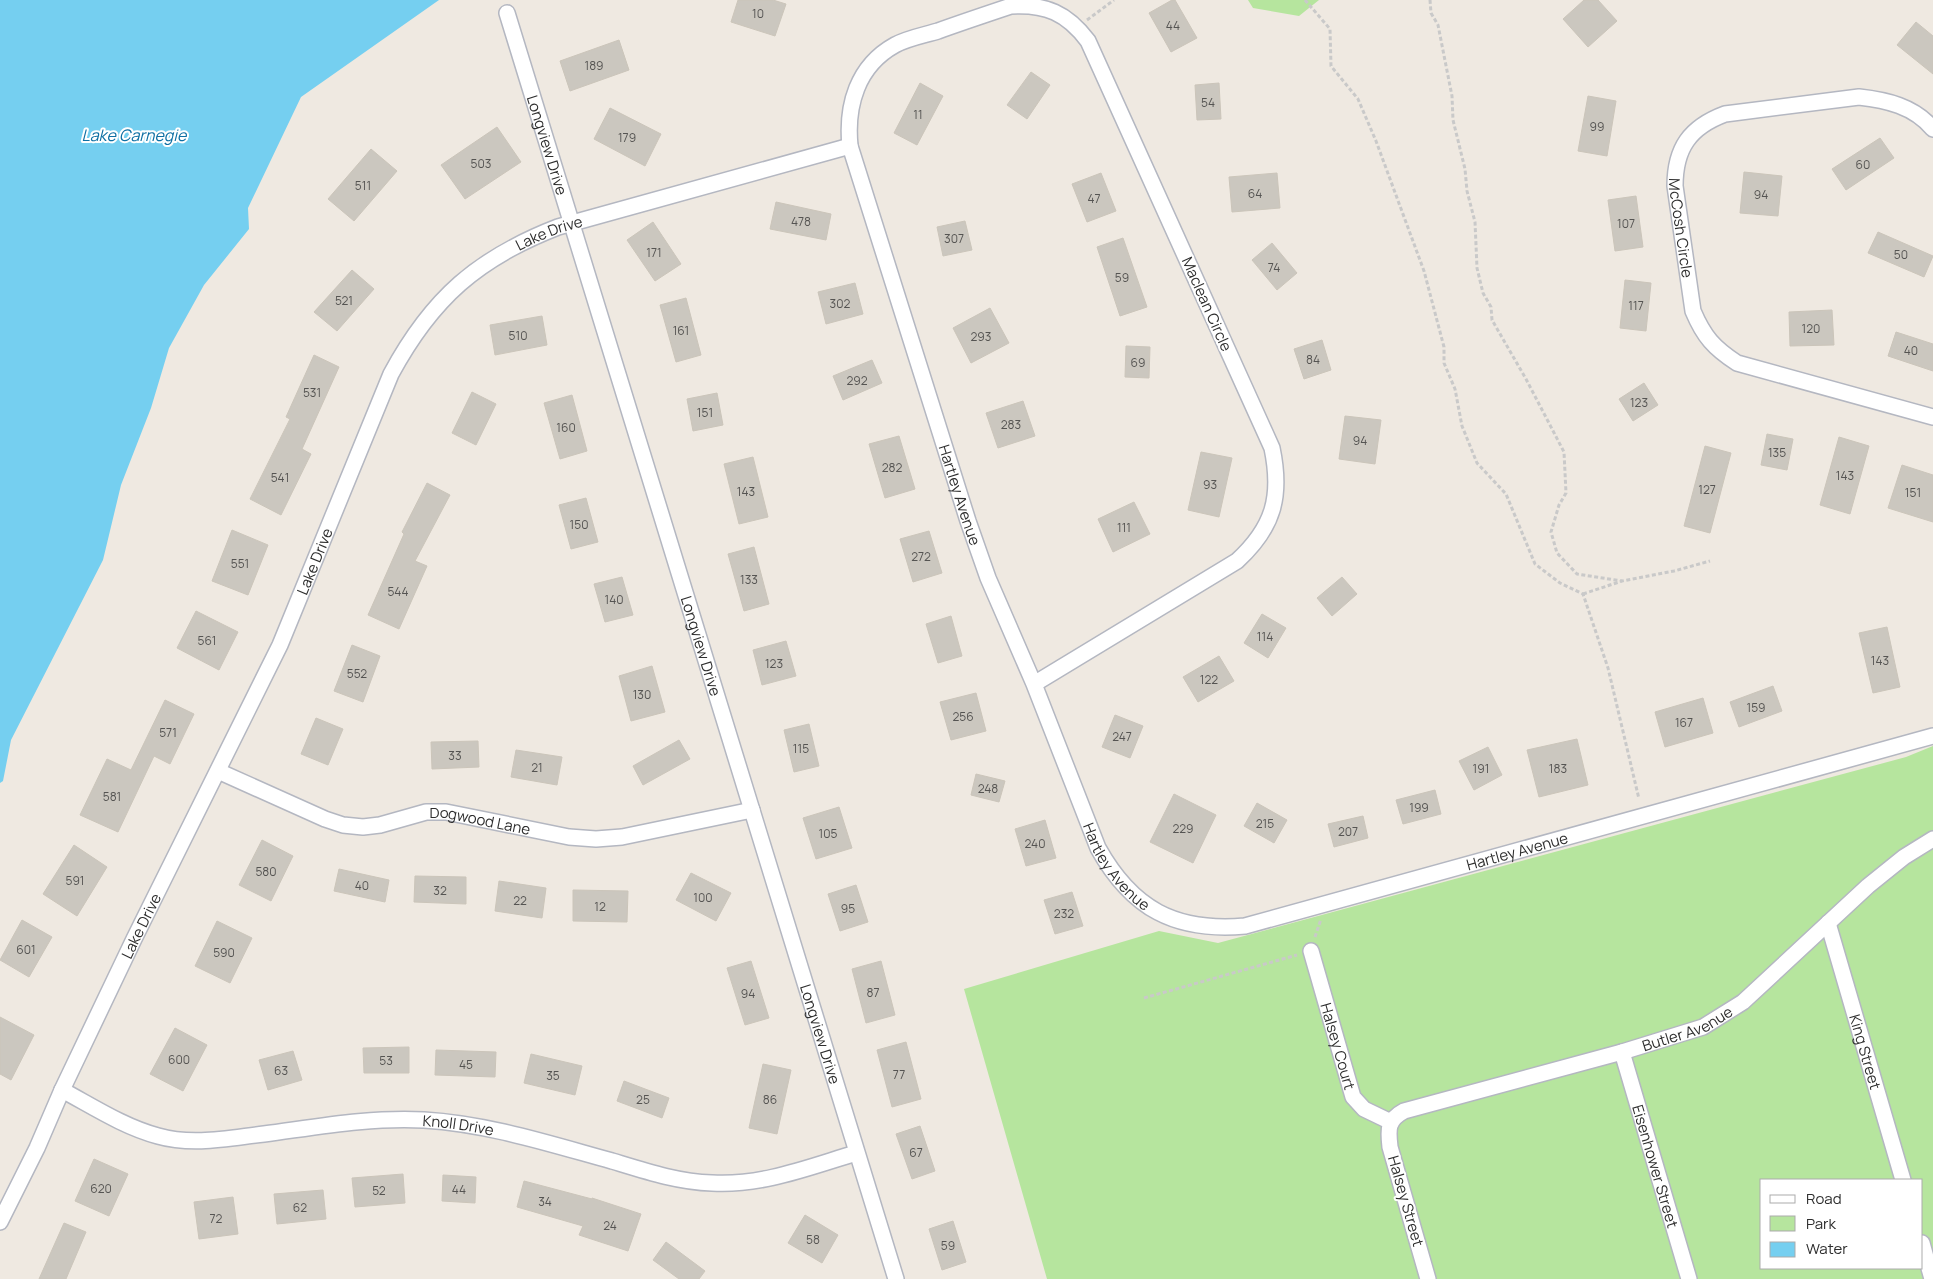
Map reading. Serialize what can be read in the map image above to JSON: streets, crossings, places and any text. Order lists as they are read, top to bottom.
{
  "streets": {
    "street": [
      "Longview Drive",
      "McCosh Circle",
      "Lake Drive",
      "Maclean Circle",
      "Hartley Avenue",
      "Dogwood Lane",
      "Butler Avenue",
      "Halsey Court",
      "King Street",
      "Knoll Drive",
      "Eisenhower Street",
      "Halsey Street"
    ]
  },
  "crossings": [
    ["Longview Drive", "Lake Drive"],
    ["Longview Drive", "Dogwood Lane"],
    ["Longview Drive", "Knoll Drive"],
    ["Lake Drive", "Hartley Avenue"],
    ["Lake Drive", "Dogwood Lane"],
    ["Lake Drive", "Knoll Drive"],
    ["Maclean Circle", "Hartley Avenue"],
    ["Butler Avenue", "Halsey Court"],
    ["Butler Avenue", "King Street"],
    ["Butler Avenue", "Eisenhower Street"],
    ["Butler Avenue", "Halsey Street"],
    ["Halsey Court", "Halsey Street"]
  ],
  "water": ["Lake Carnegie"],
  "house_numbers": [
    "10",
    "44",
    "189",
    "54",
    "11",
    "99",
    "179",
    "503",
    "60",
    "511",
    "64",
    "94",
    "47",
    "478",
    "107",
    "307",
    "171",
    "50",
    "74",
    "59",
    "521",
    "302",
    "117",
    "120",
    "161",
    "510",
    "293",
    "40",
    "84",
    "69",
    "292",
    "531",
    "123",
    "151",
    "283",
    "160",
    "94",
    "135",
    "282",
    "143",
    "541",
    "93",
    "127",
    "143",
    "151",
    "150",
    "111",
    "272",
    "551",
    "133",
    "544",
    "140",
    "114",
    "561",
    "143",
    "123",
    "552",
    "122",
    "130",
    "159",
    "256",
    "167",
    "571",
    "247",
    "115",
    "33",
    "21",
    "191",
    "183",
    "248",
    "581",
    "199",
    "215",
    "229",
    "207",
    "105",
    "240",
    "580",
    "591",
    "40",
    "32",
    "100",
    "22",
    "12",
    "95",
    "232",
    "601",
    "590",
    "87",
    "94",
    "600",
    "53",
    "45",
    "63",
    "77",
    "35",
    "25",
    "86",
    "67",
    "620",
    "44",
    "52",
    "34",
    "62",
    "72",
    "24",
    "58",
    "59"
  ],
  "legend": ["Road", "Park", "Water"]
}
